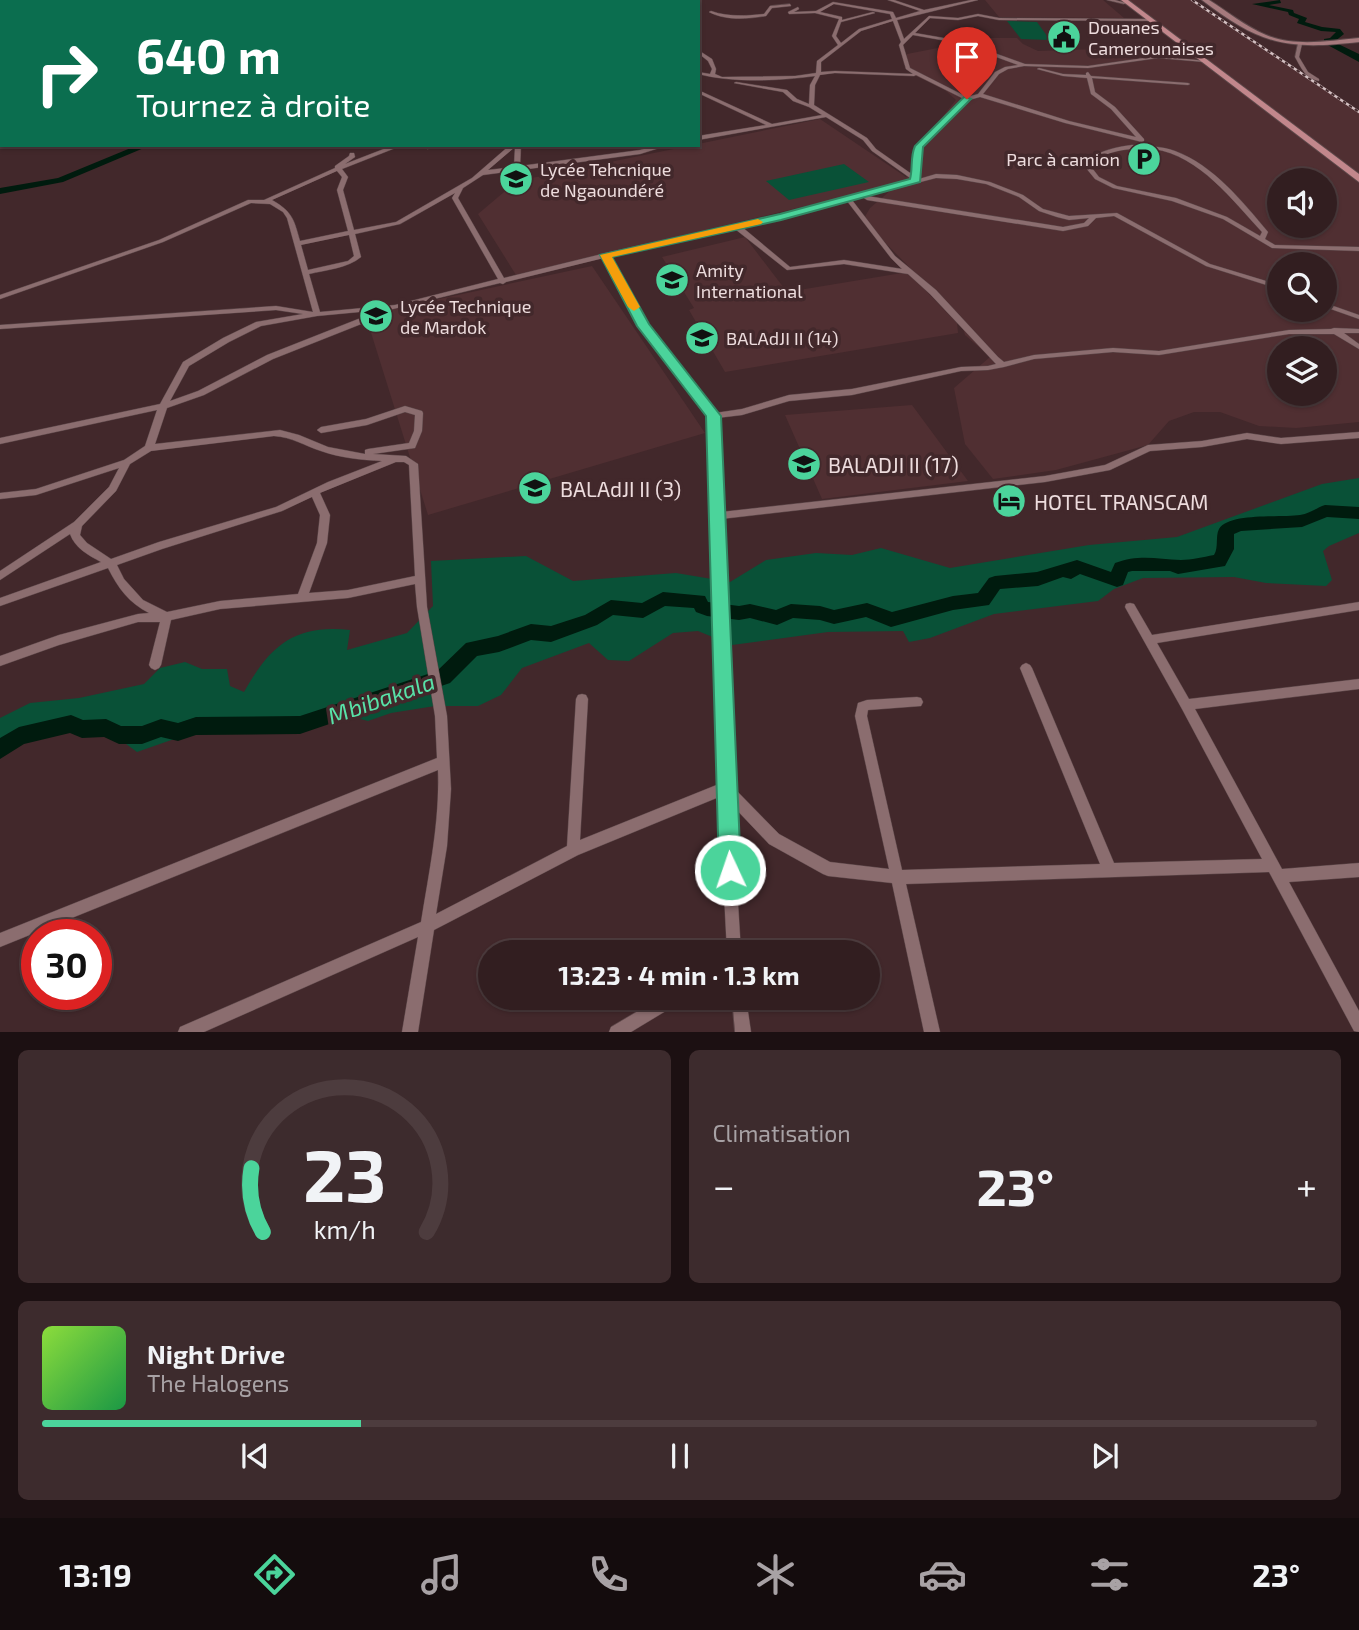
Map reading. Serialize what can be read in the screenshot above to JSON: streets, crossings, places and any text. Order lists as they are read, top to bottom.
{
  "water": ["Mbibakala"],
  "places": {
    "public building": ["Douanes Camerounaises"],
    "parking": ["Parc à camion"],
    "school or university": [
      "Lycée Tehcnique de Ngaoundéré",
      "Amity International",
      "Lycée Technique de Mardok",
      "BALAdJI II (14)",
      "BALADJI II (17)",
      "BALAdJI II (3)"
    ],
    "hotel": ["HOTEL TRANSCAM"]
  },
  "page": {
    "turn": ["640 m", "Tournez à droite"],
    "limit": "30",
    "trip": "13:23 · 4 min · 1.3 km",
    "tile": "Climatisation",
    "heat": ["−", "23°", "+"],
    "song": ["Night Drive", "The Halogens"],
    "tabs": ["13:19", "23°"],
    "gauge": ["23", "km/h"]
  }
}
